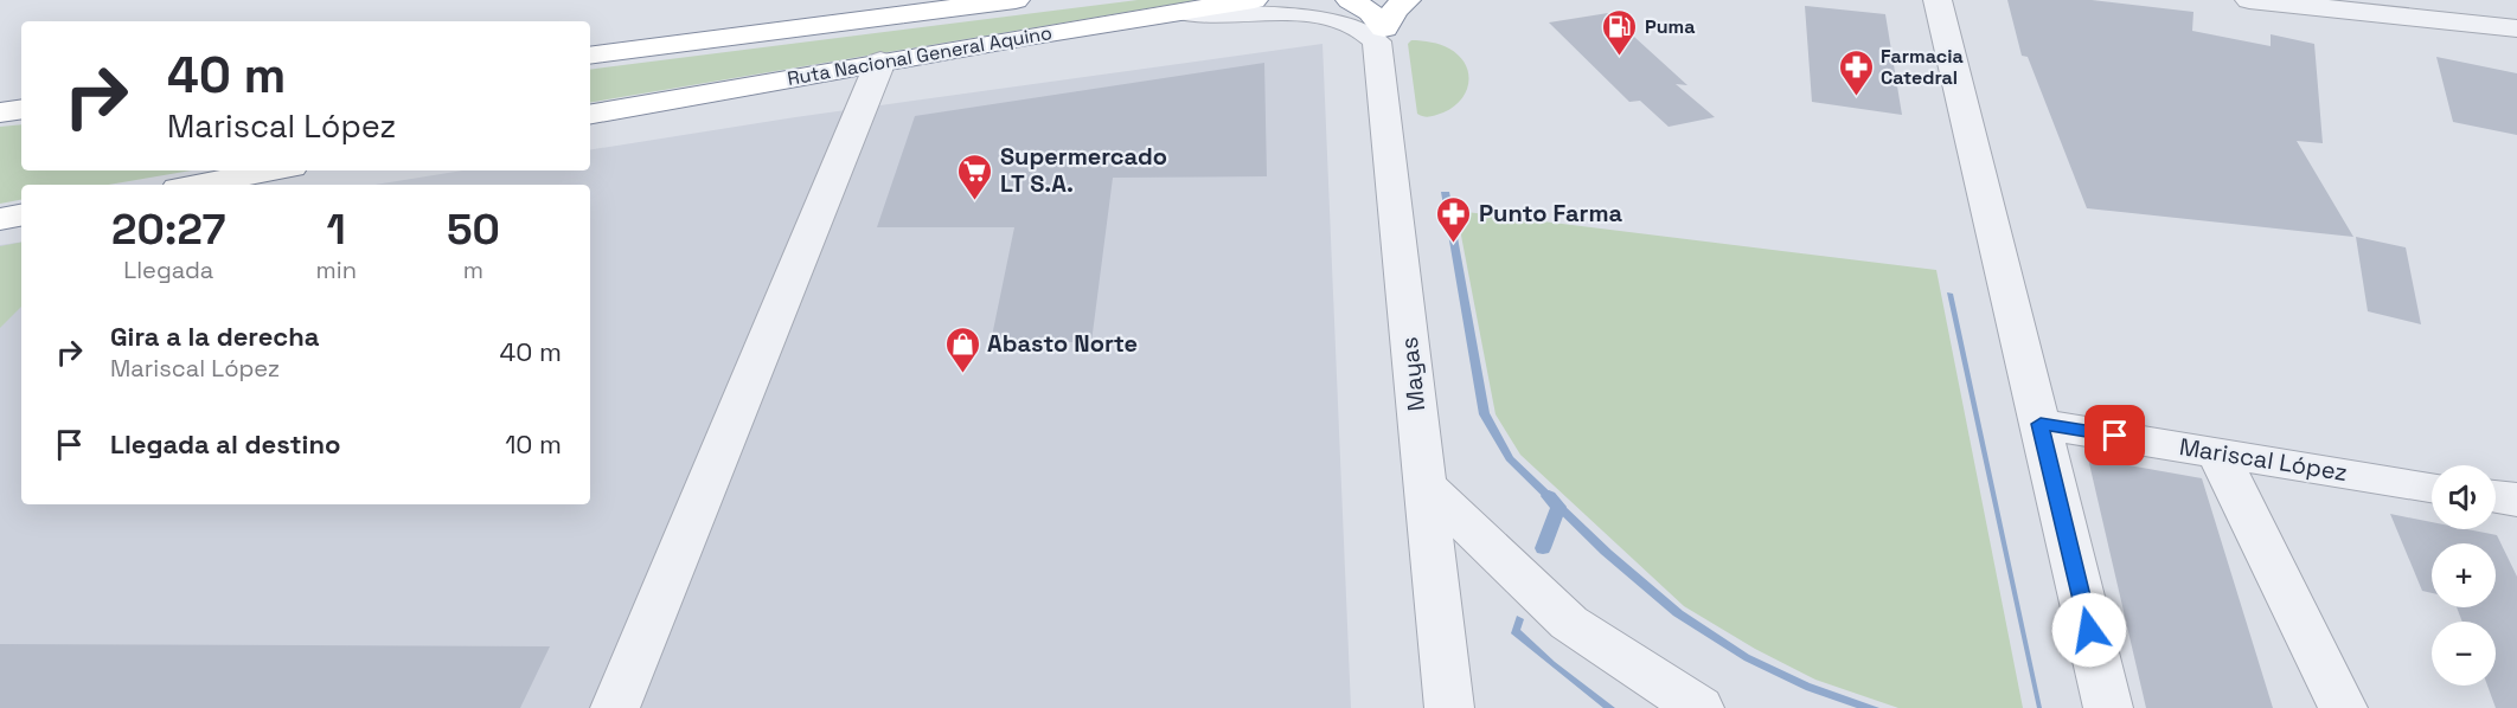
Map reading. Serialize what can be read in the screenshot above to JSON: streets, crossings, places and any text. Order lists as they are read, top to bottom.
{
  "streets": {
    "highway": ["Ruta Nacional General Aquino"],
    "street": ["Mayas", "Mariscal López"]
  },
  "places": {
    "fuel station": ["Puma"],
    "pharmacy": ["Farmacia Catedral", "Punto Farma"],
    "supermarket": ["Supermercado LT S.A."],
    "shop": ["Abasto Norte"]
  },
  "page": {
    "turn": ["40 m", "Mariscal López"],
    "eta": [
      "20:27",
      "Llegada",
      "1",
      "min",
      "50",
      "m"
    ],
    "list": [
      {
        "name": "Gira a la derecha",
        "note": "Mariscal López",
        "value": "40 m"
      },
      {
        "name": "Llegada al destino",
        "value": "10 m"
      }
    ],
    "map_buttons": ["+", "−"]
  }
}
